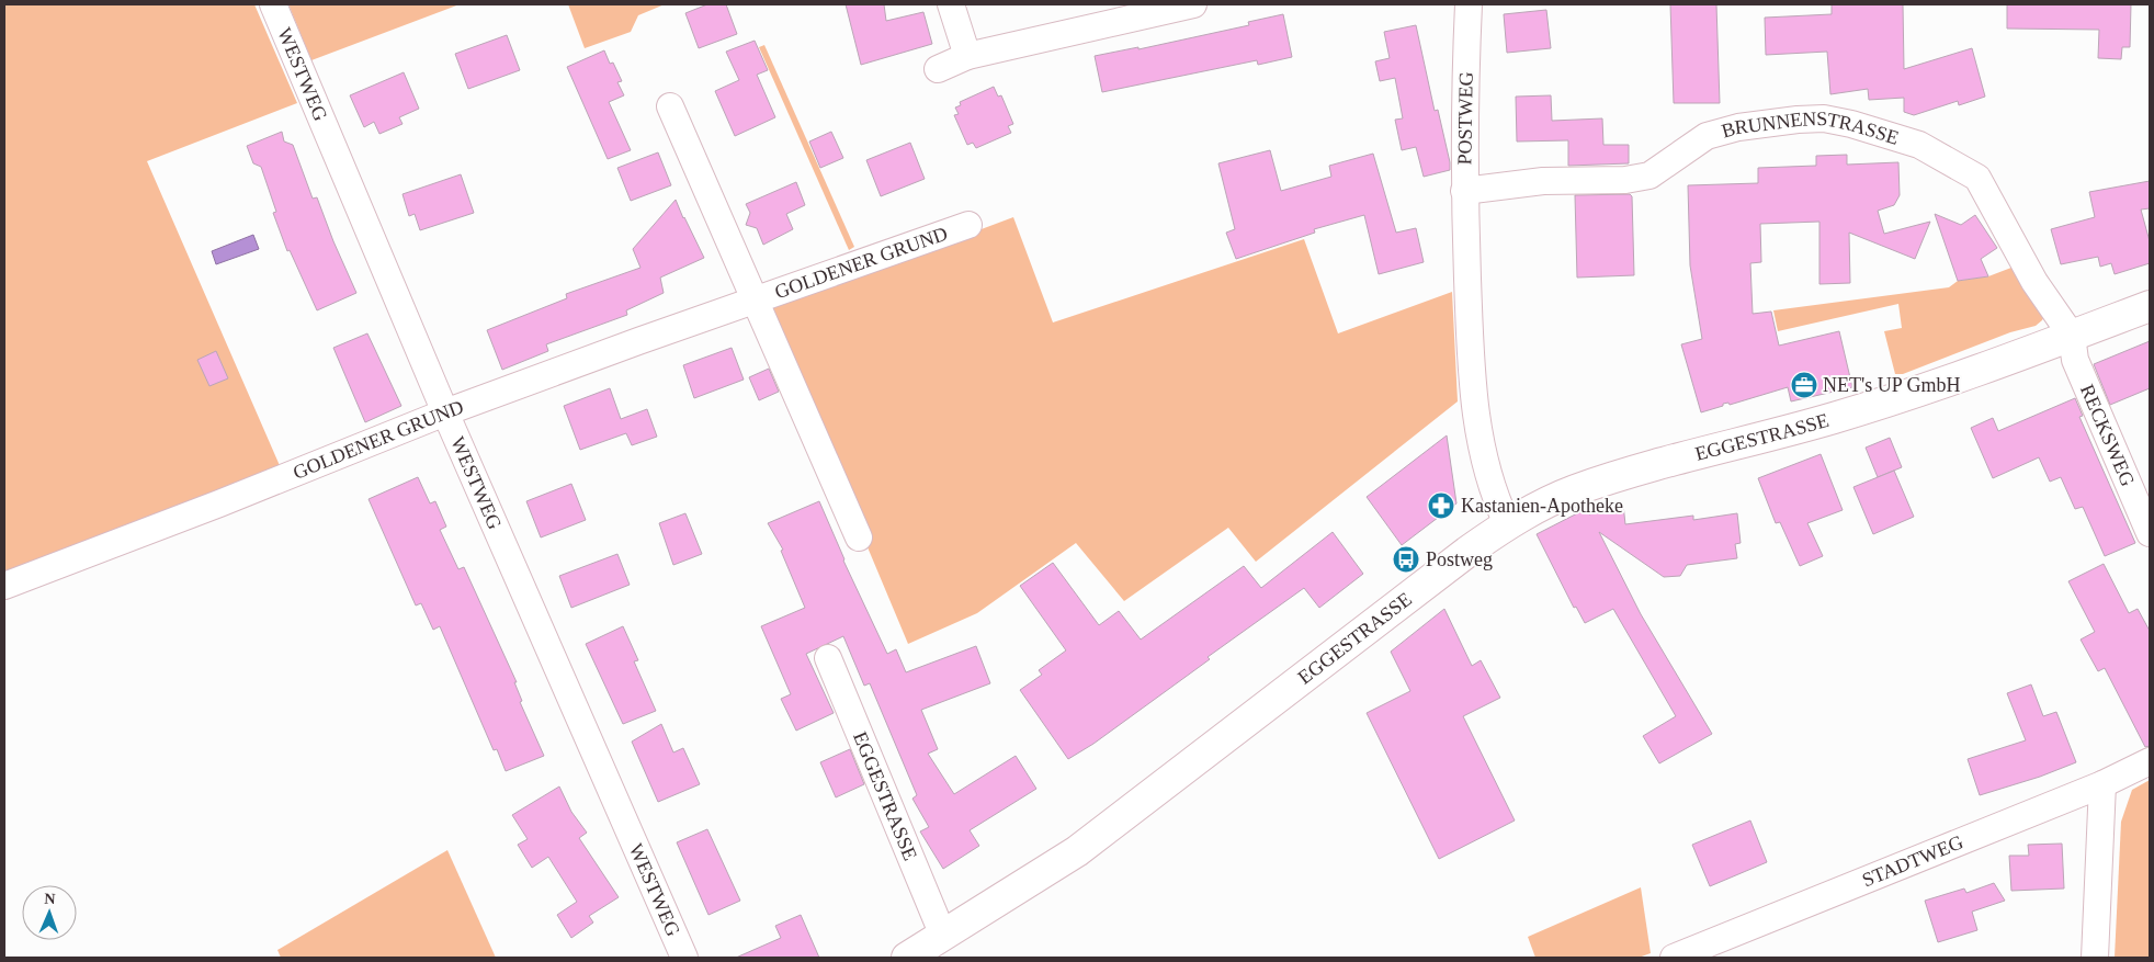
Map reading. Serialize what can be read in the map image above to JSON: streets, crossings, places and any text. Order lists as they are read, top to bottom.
{
  "streets": {
    "main road": ["EGGESTRASSE"],
    "street": [
      "WESTWEG",
      "POSTWEG",
      "BRUNNENSTRASSE",
      "GOLDENER GRUND",
      "RECKSWEG",
      "STADTWEG"
    ]
  },
  "crossings": [
    ["WESTWEG", "GOLDENER GRUND"],
    ["POSTWEG", "BRUNNENSTRASSE"],
    ["POSTWEG", "EGGESTRASSE"],
    ["BRUNNENSTRASSE", "RECKSWEG"],
    ["BRUNNENSTRASSE", "EGGESTRASSE"],
    ["RECKSWEG", "EGGESTRASSE"]
  ],
  "places": {
    "office": ["NET's UP GmbH"],
    "pharmacy": ["Kastanien-Apotheke"],
    "bus stop": ["Postweg"]
  },
  "north": "top"
}
